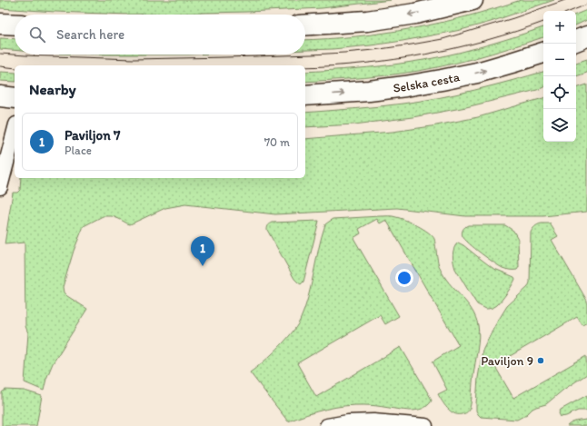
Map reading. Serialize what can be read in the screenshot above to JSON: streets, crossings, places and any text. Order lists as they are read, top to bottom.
{
  "streets": {
    "main road": ["Selska cesta"]
  },
  "places": ["Paviljon 9"],
  "page": {
    "map_buttons": ["+", "−"],
    "search": "Search here",
    "heading": "Nearby",
    "list": [
      {
        "mark": "1",
        "name": "Paviljon 7",
        "note": "Place",
        "value": "70 m"
      }
    ],
    "pins": "1"
  }
}
